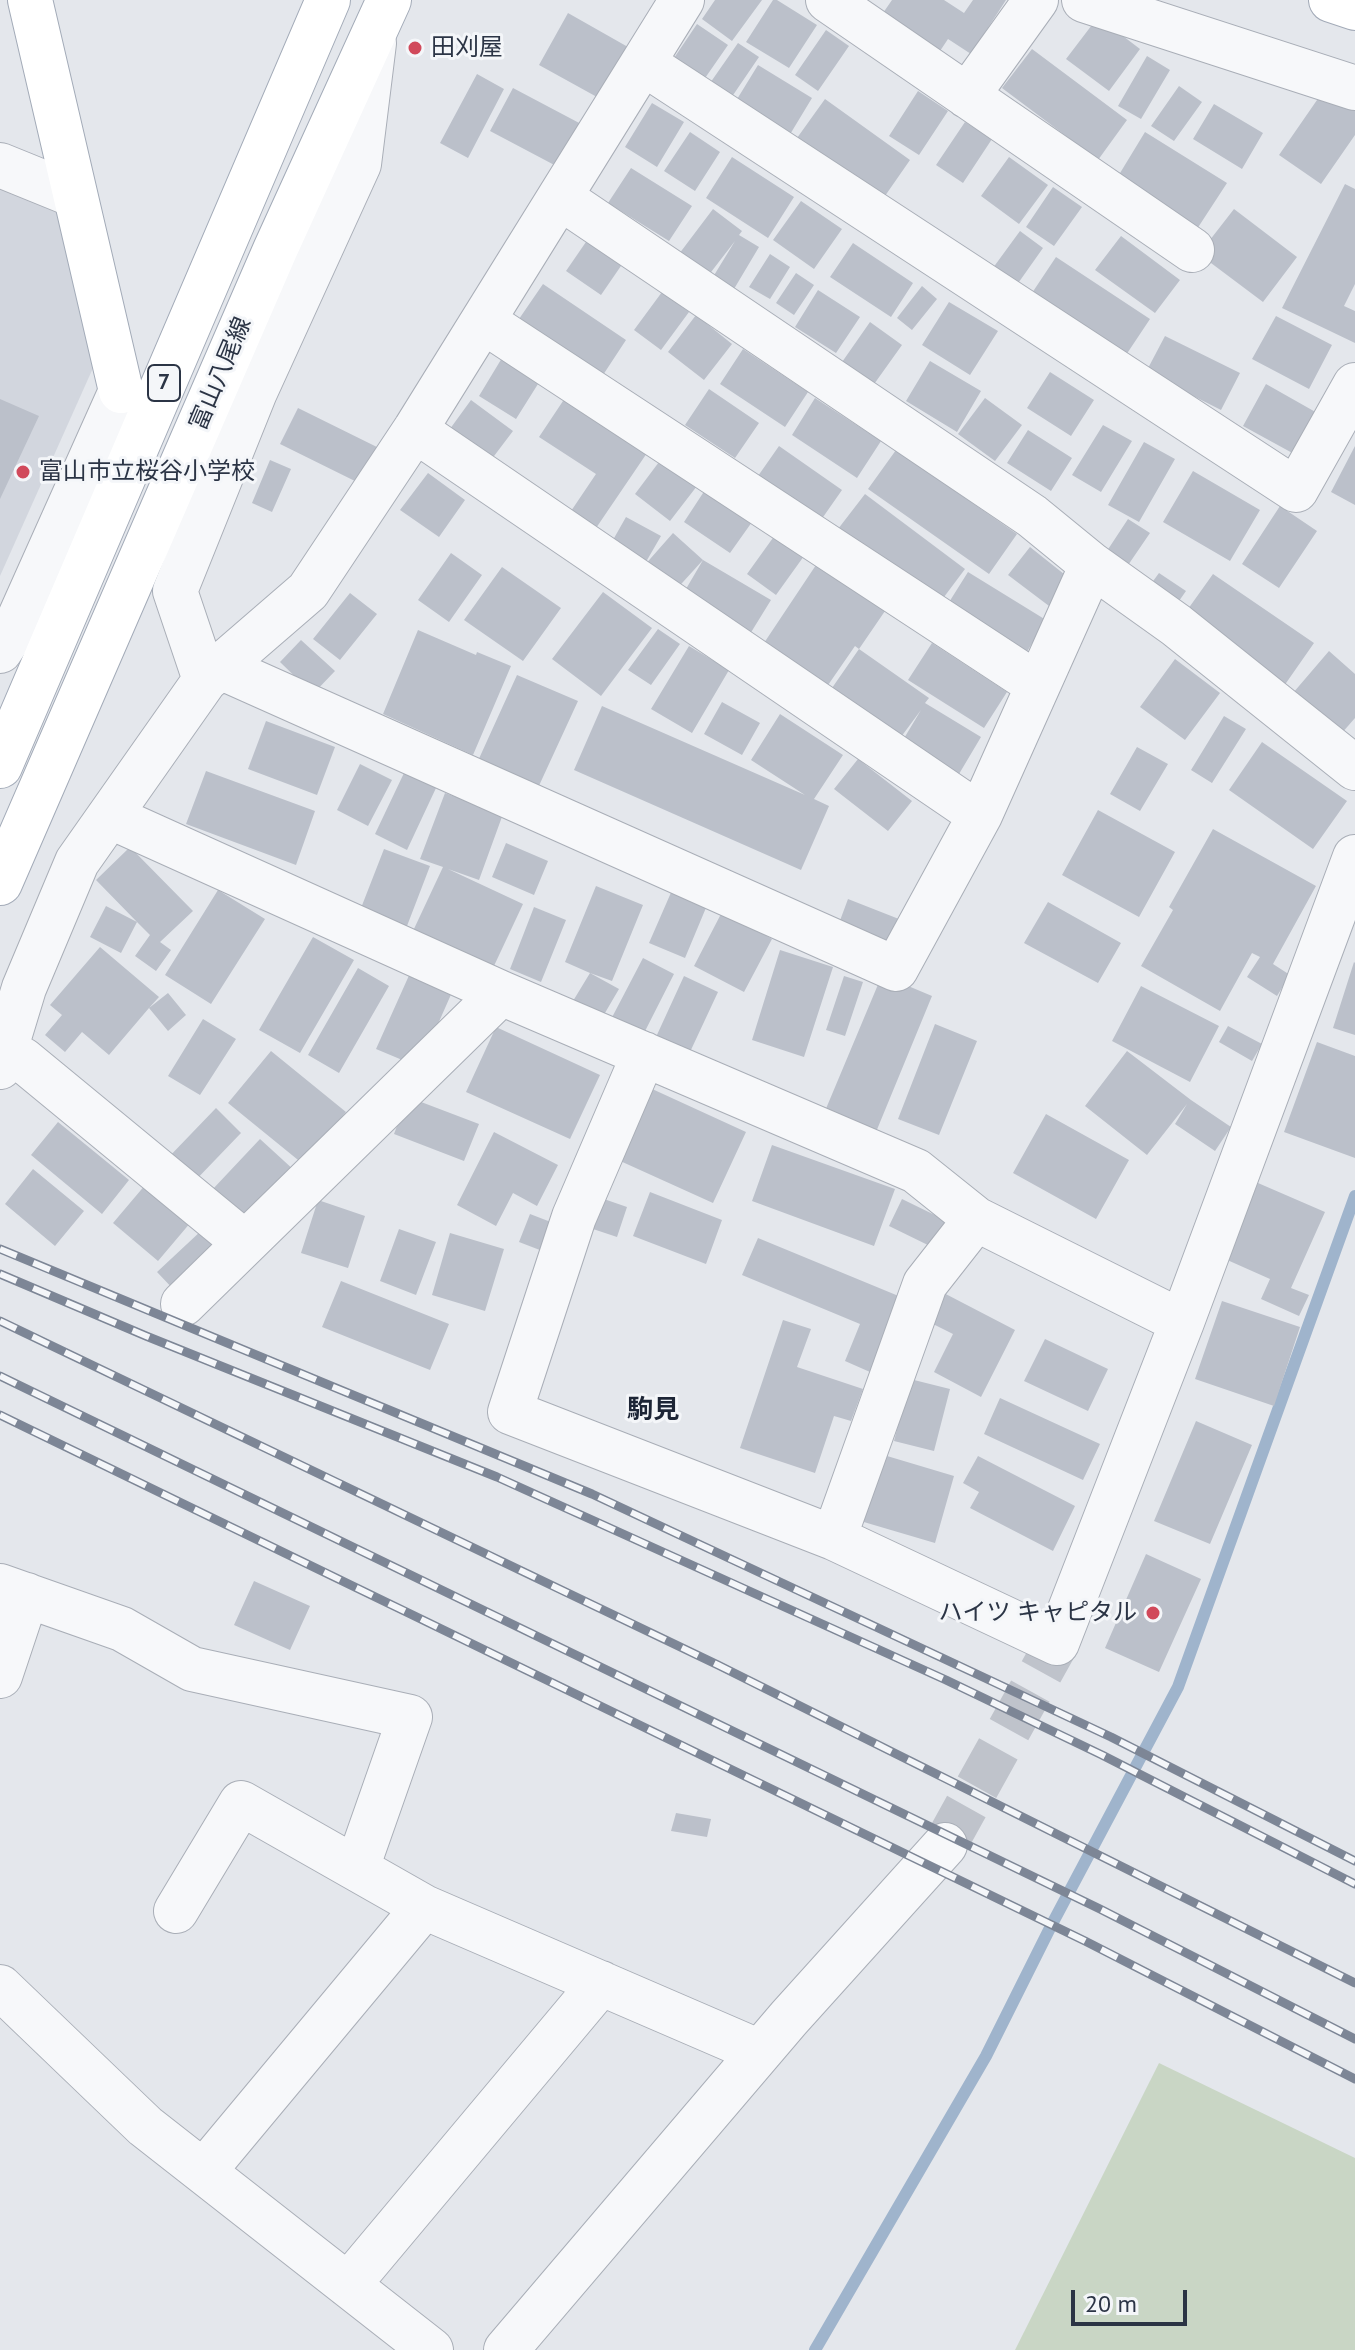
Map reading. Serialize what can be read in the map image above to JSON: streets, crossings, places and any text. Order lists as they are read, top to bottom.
{
  "streets": {
    "main road": ["富山八尾線", "7"]
  },
  "districts": ["駒見"],
  "places": ["田刈屋", "富山市立桜谷小学校", "ハイツ キャピタル"],
  "scale_bar": "20 m"
}
